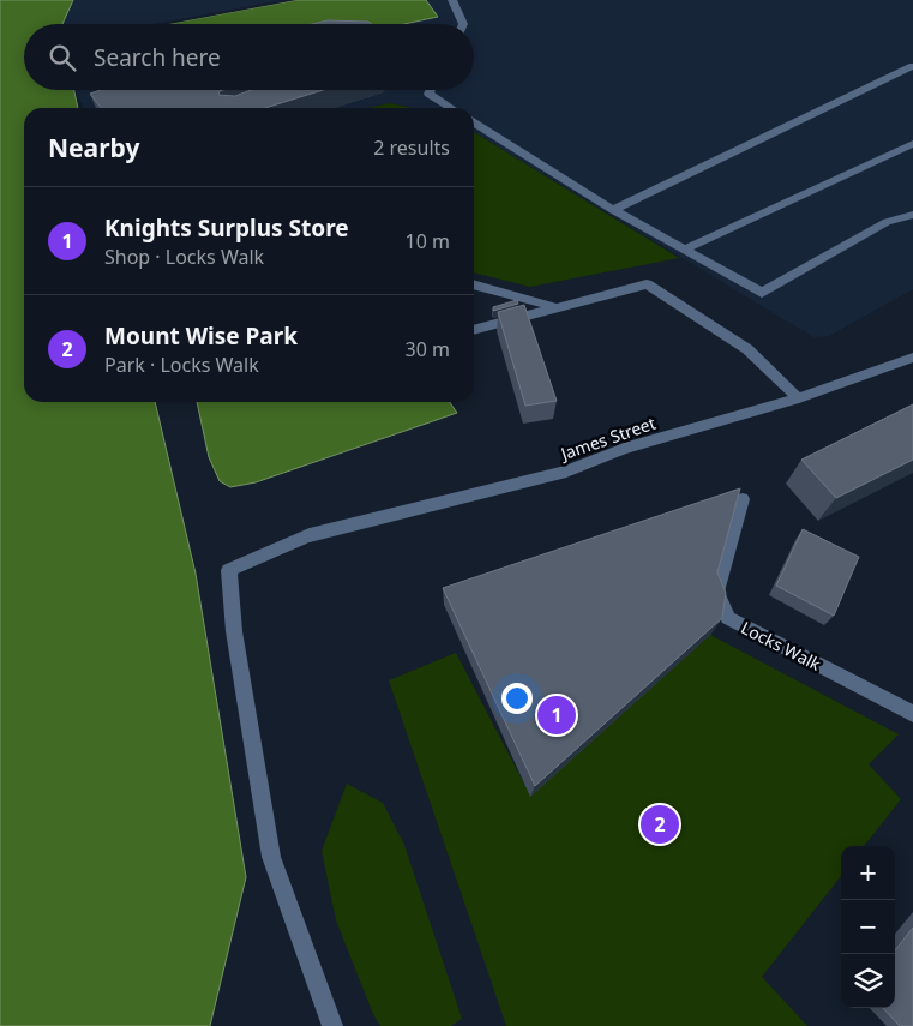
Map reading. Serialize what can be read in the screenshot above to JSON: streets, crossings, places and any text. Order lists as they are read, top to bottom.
{
  "streets": {
    "street": ["James Street", "Locks Walk"]
  },
  "page": {
    "search": "Search here",
    "heading": ["Nearby", "2 results"],
    "list": [
      {
        "mark": "1",
        "name": "Knights Surplus Store",
        "note": "Shop · Locks Walk",
        "value": "10 m"
      },
      {
        "mark": "2",
        "name": "Mount Wise Park",
        "note": "Park · Locks Walk",
        "value": "30 m"
      }
    ],
    "pins": ["1", "2"],
    "map_buttons": ["+", "−"]
  }
}
